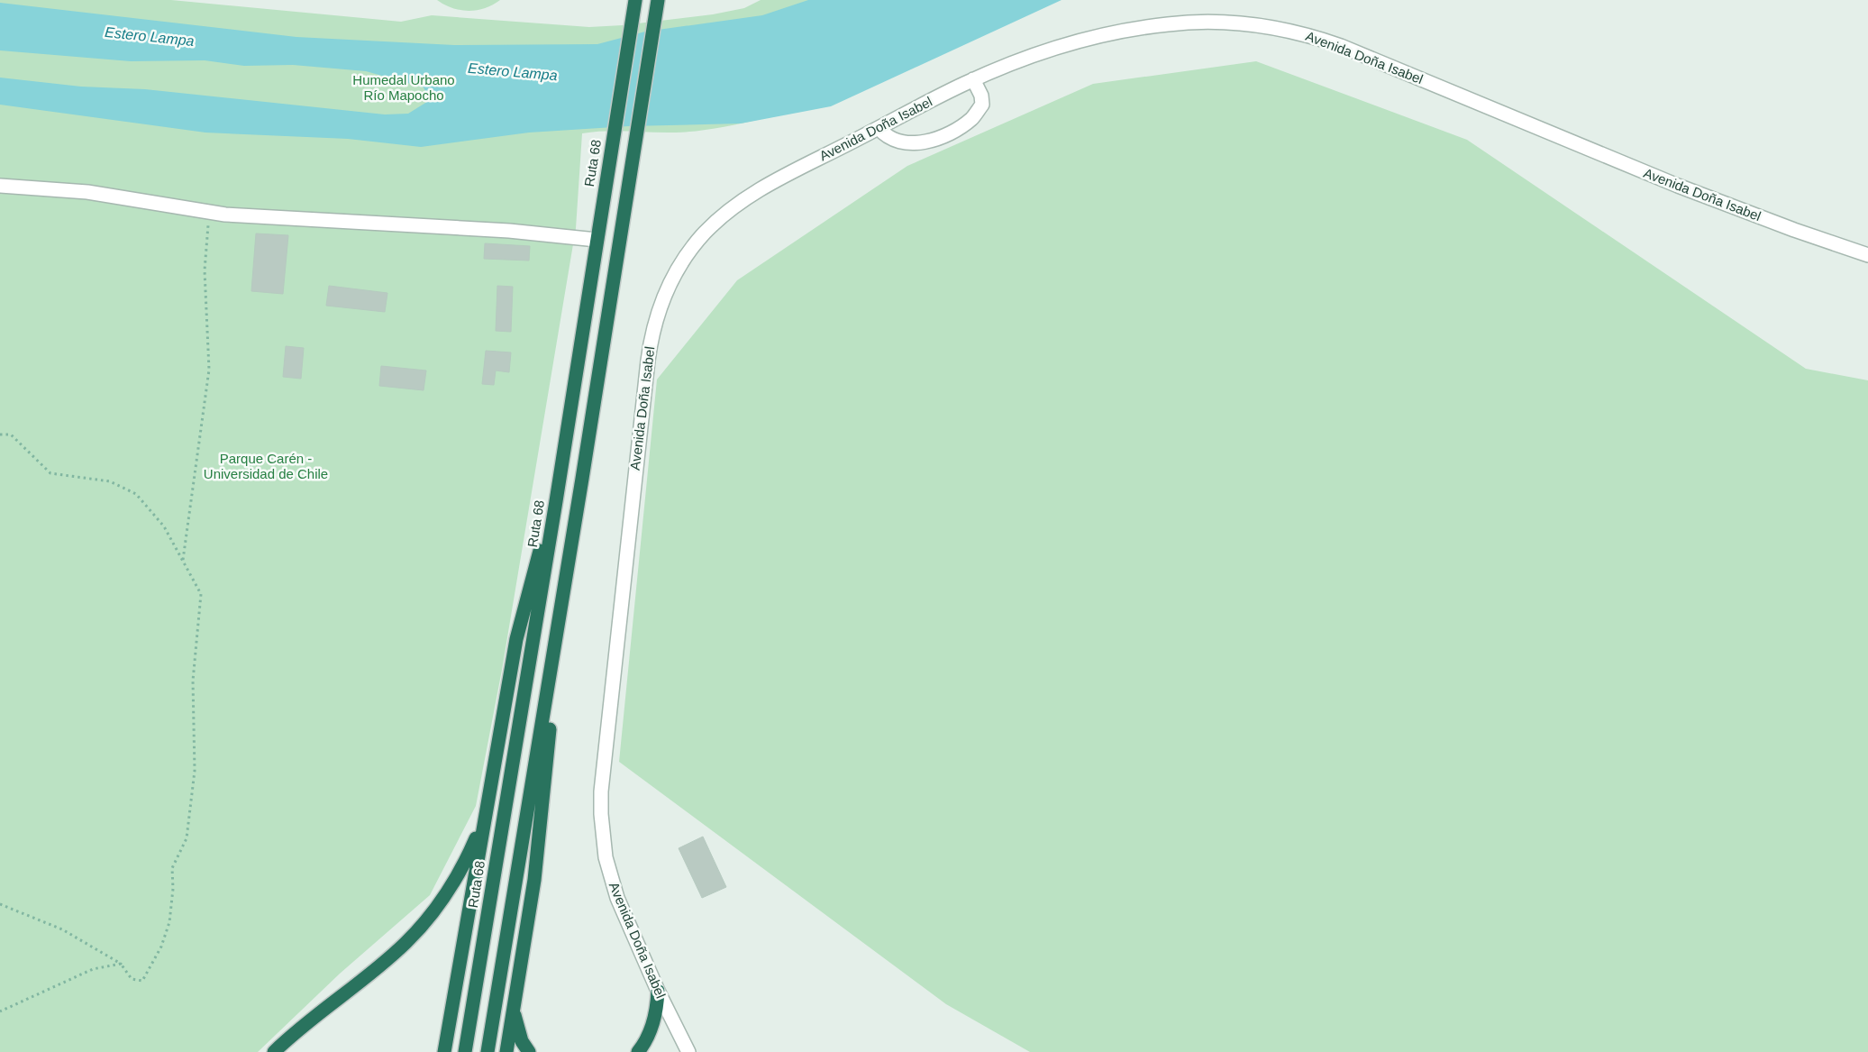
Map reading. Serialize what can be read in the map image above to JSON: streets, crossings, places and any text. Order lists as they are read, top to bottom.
{
  "streets": {
    "highway": ["Ruta 68"],
    "street": ["Avenida Doña Isabel"]
  },
  "water": ["Estero Lampa"],
  "parks": ["Humedal Urbano Río Mapocho", "Parque Carén - Universidad de Chile"]
}
